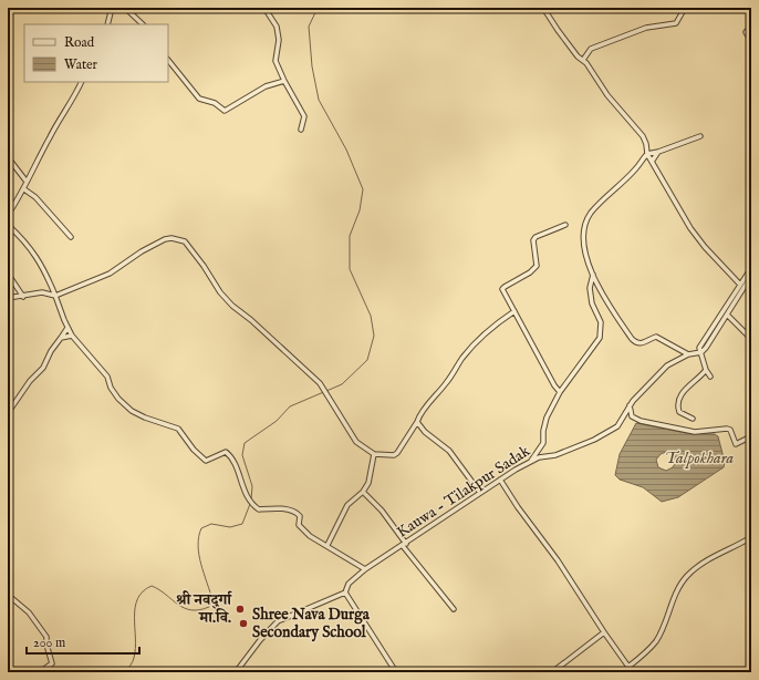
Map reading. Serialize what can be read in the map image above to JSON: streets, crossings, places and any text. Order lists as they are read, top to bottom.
{
  "streets": {
    "street": ["Kauwa - Tilakpur Sadak"]
  },
  "water": ["Talpokhara"],
  "places": ["श्री नवदुर्गा मा.वि.", "Shree Nava Durga Secondary School"],
  "legend": ["Road", "Water"],
  "scale_bar": "200 m"
}
